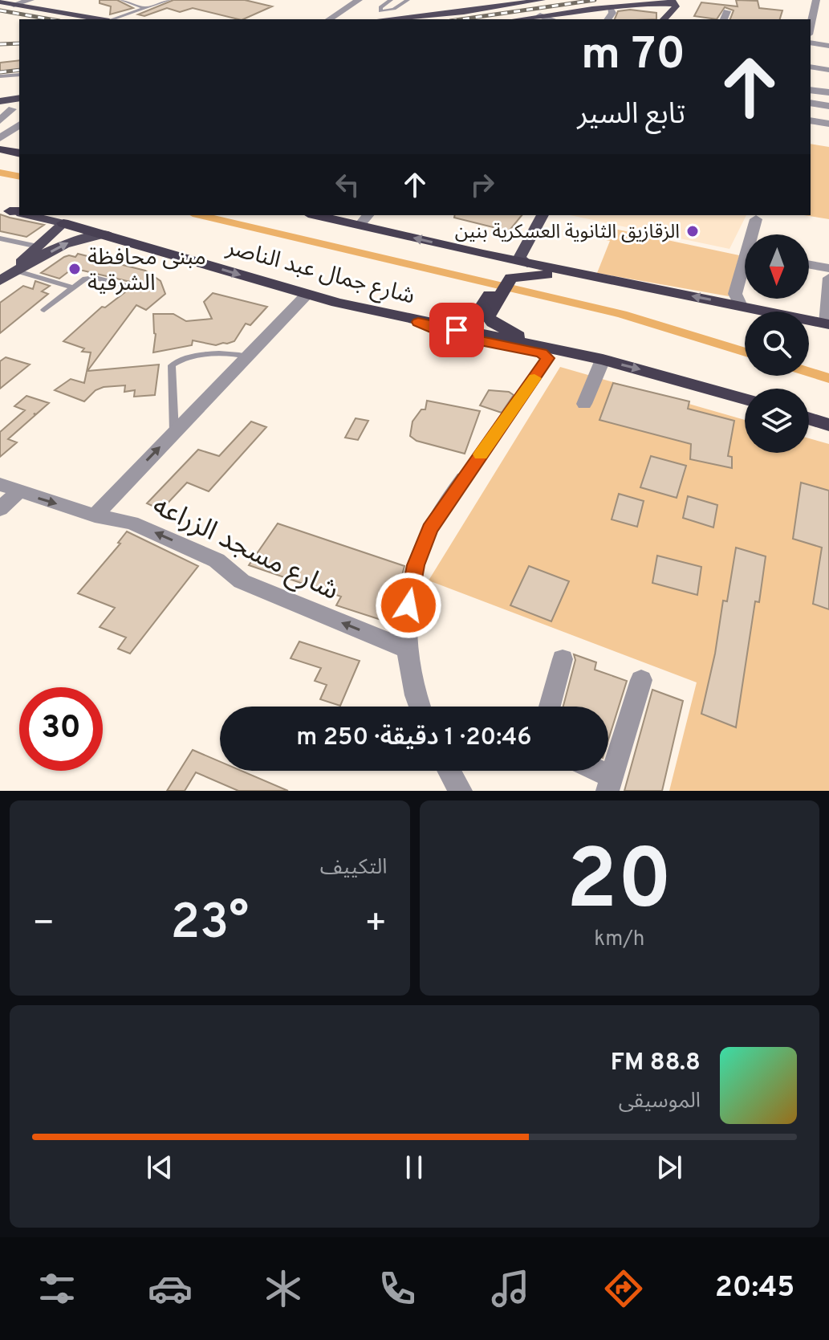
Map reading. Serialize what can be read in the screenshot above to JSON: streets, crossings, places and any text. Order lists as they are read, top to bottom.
{
  "streets": {
    "highway": ["شارع جمال عبد الناصر"],
    "street": ["شارع مسجد الزراعه"]
  },
  "places": ["الزقازيق الثانوية العسكرية بنين", "مبنى محافظة الشرقية"],
  "north": "bottom",
  "page": {
    "turn": ["70 m", "تابع السير"],
    "limit": "30",
    "trip": "20:46 · 1 دقيقة · 250 m",
    "tile": [
      ["20", "km/h"],
      "التكييف"
    ],
    "heat": ["−", "23°", "+"],
    "song": ["88.8 FM", "الموسيقى"],
    "tabs": "20:45"
  }
}
